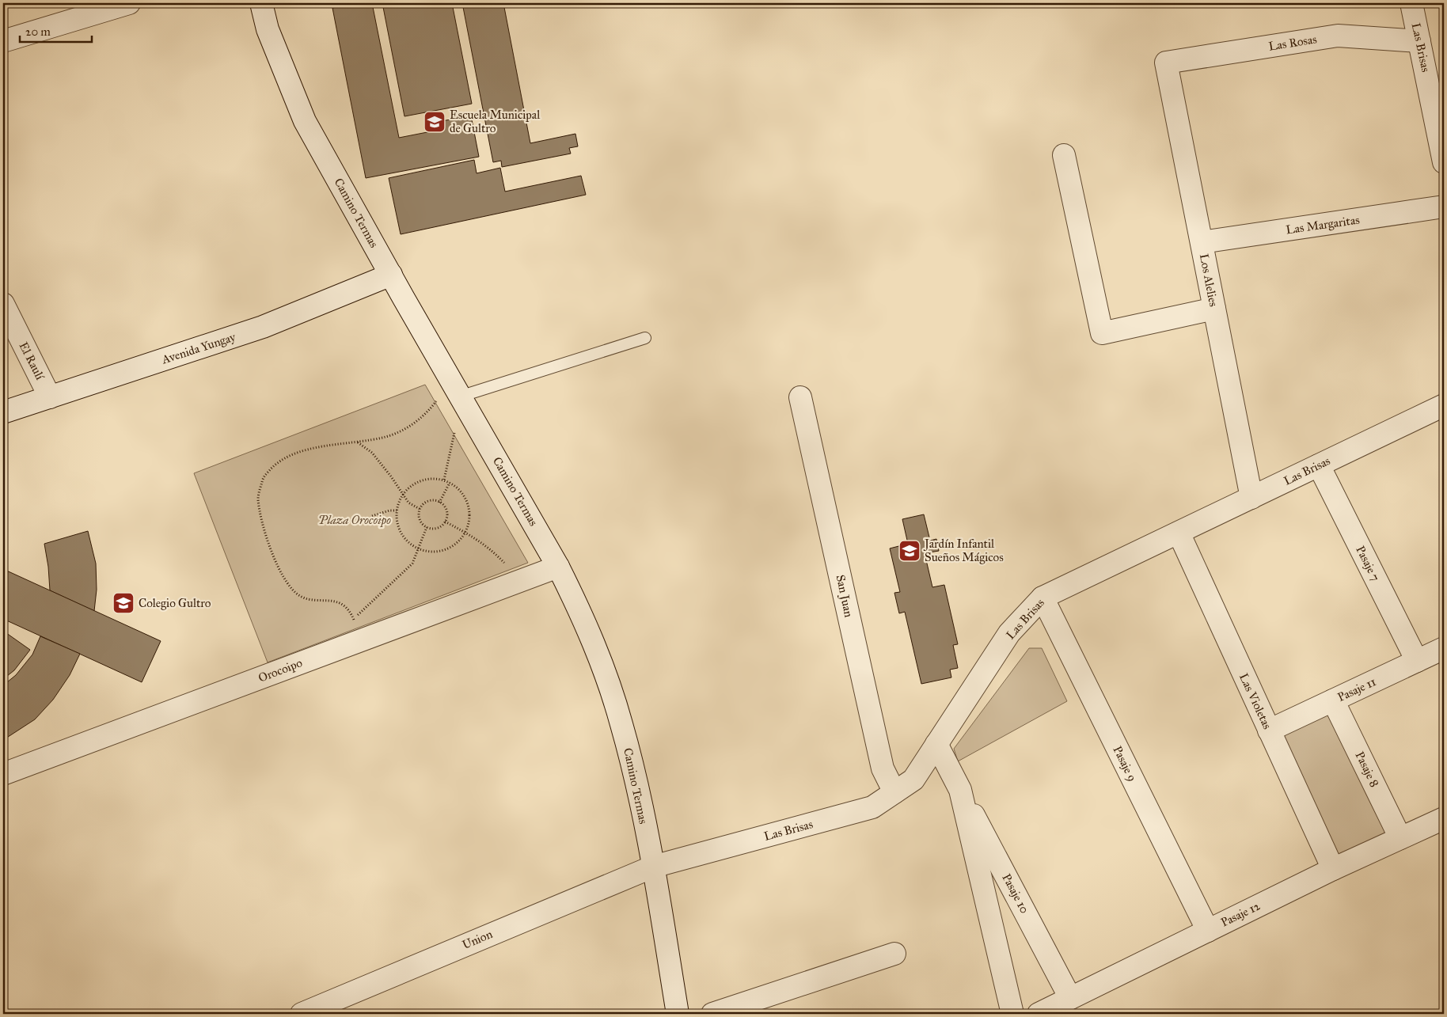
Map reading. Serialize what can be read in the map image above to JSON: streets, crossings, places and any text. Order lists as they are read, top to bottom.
{
  "streets": {
    "street": [
      "Las Rosas",
      "Las Brisas",
      "Camino Termas",
      "Las Margaritas",
      "Los Alelies",
      "Avenida Yungay",
      "El Raulí",
      "Pasaje 7",
      "San Juan",
      "Orocoipo",
      "Pasaje 11",
      "Las Violetas",
      "Pasaje 9",
      "Pasaje 8",
      "Pasaje 10",
      "Pasaje 12",
      "Union"
    ]
  },
  "crossings": [
    ["Las Rosas", "Las Brisas"],
    ["Las Rosas", "Los Alelies"],
    ["Las Brisas", "Camino Termas"],
    ["Las Brisas", "Los Alelies"],
    ["Las Brisas", "Pasaje 7"],
    ["Las Brisas", "San Juan"],
    ["Las Brisas", "Las Violetas"],
    ["Las Brisas", "Pasaje 9"],
    ["Las Brisas", "Pasaje 10"],
    ["Las Brisas", "Union"],
    ["Camino Termas", "Avenida Yungay"],
    ["Camino Termas", "Orocoipo"],
    ["Camino Termas", "Union"],
    ["Las Margaritas", "Los Alelies"],
    ["Avenida Yungay", "El Raulí"],
    ["Pasaje 7", "Pasaje 11"],
    ["Pasaje 11", "Las Violetas"],
    ["Pasaje 11", "Pasaje 8"],
    ["Las Violetas", "Pasaje 12"],
    ["Pasaje 9", "Pasaje 12"],
    ["Pasaje 8", "Pasaje 12"],
    ["Pasaje 10", "Pasaje 12"]
  ],
  "parks": ["Plaza Orocoipo"],
  "places": {
    "school or university": ["Escuela Municipal de Gultro", "Jardín Infantil Sueños Mágicos", "Colegio Gultro"]
  },
  "scale_bar": "20 m"
}
